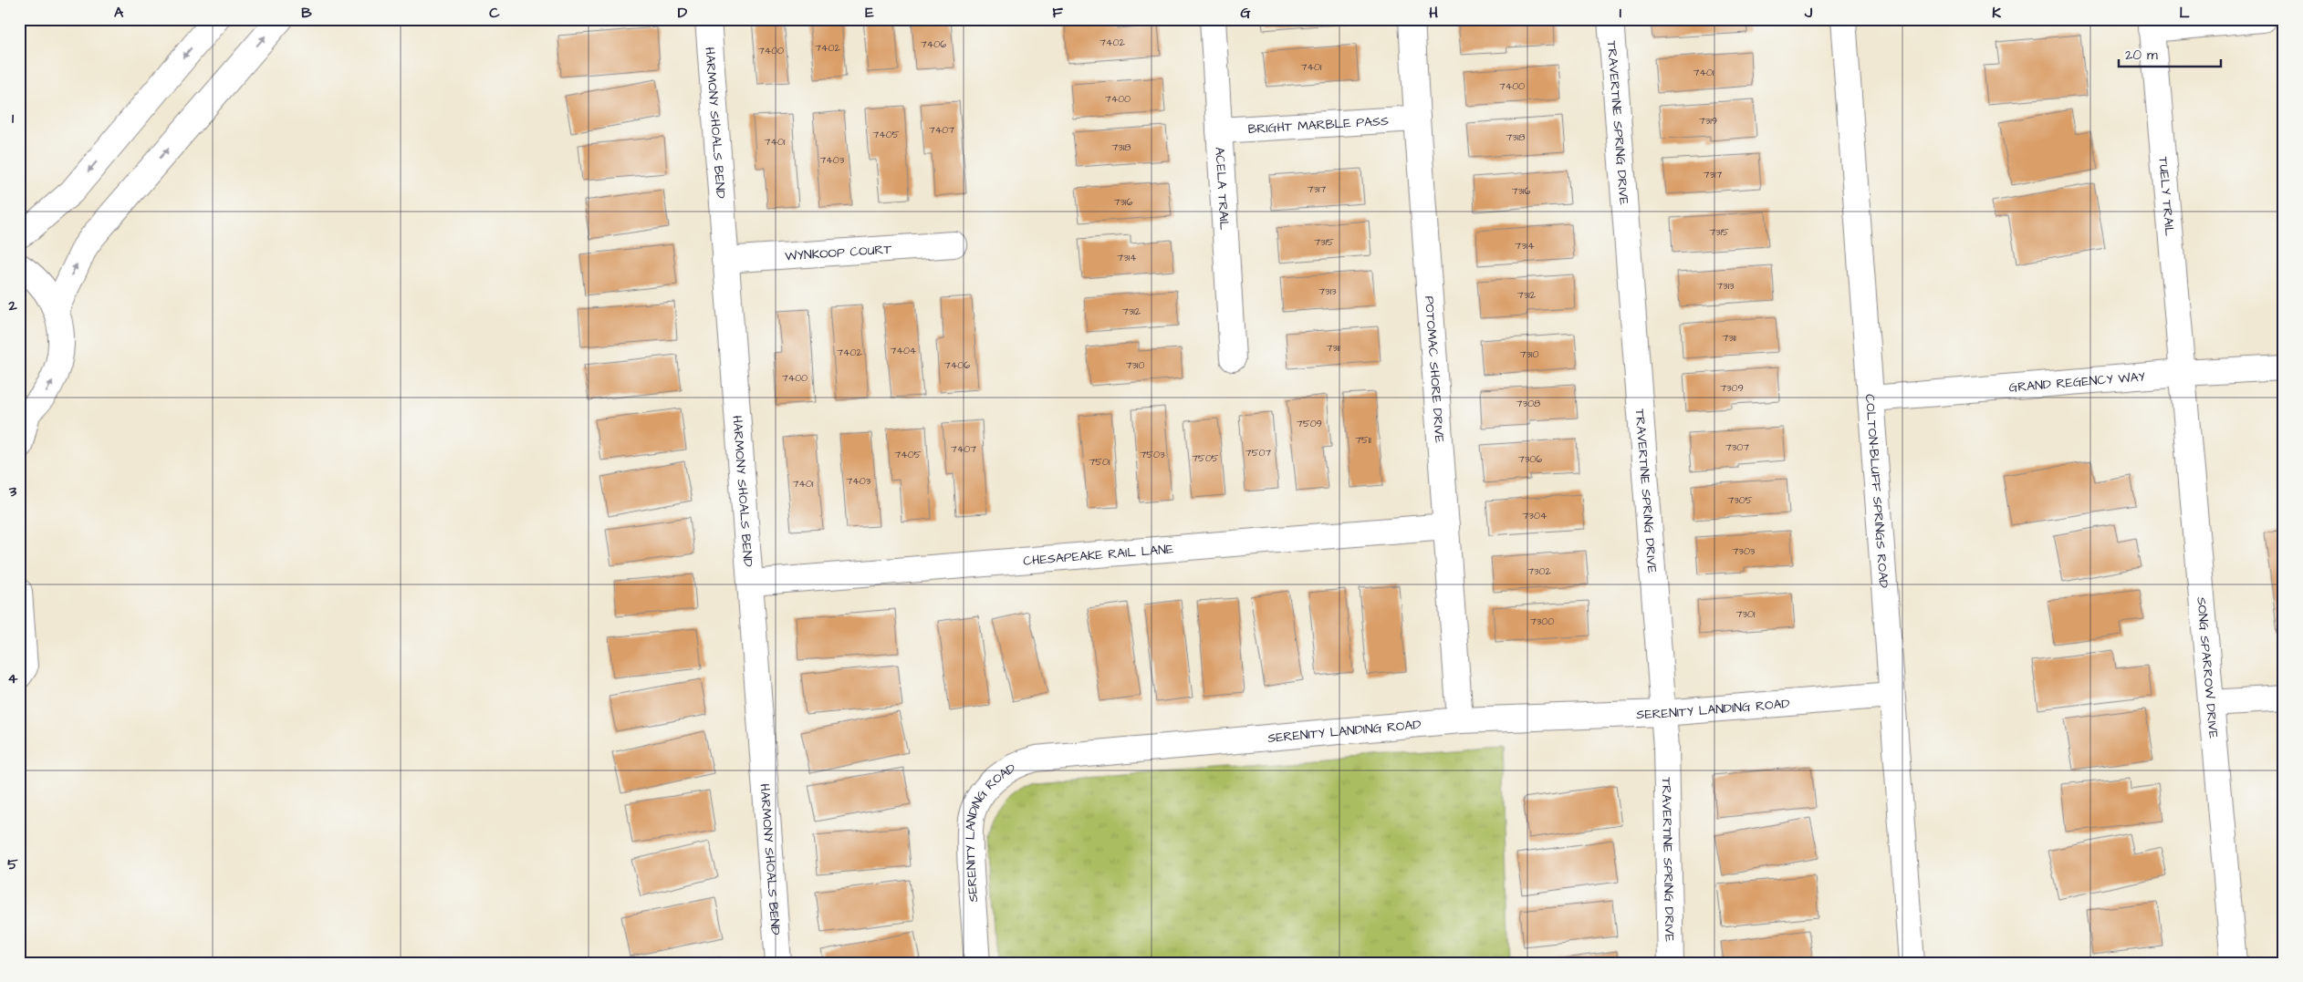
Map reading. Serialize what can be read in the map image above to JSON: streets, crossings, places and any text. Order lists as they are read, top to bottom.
{
  "streets": {
    "street": [
      "TRAVERTINE SPRING DRIVE",
      "HARMONY SHOALS BEND",
      "BRIGHT MARBLE PASS",
      "ACELA TRAIL",
      "TUELY TRAIL",
      "WYNKOOP COURT",
      "POTOMAC SHORE DRIVE",
      "GRAND REGENCY WAY",
      "COLTON-BLUFF SPRINGS ROAD",
      "CHESAPEAKE RAIL LANE",
      "SONG SPARROW DRIVE",
      "SERENITY LANDING ROAD"
    ]
  },
  "crossings": [
    ["TRAVERTINE SPRING DRIVE", "SERENITY LANDING ROAD"],
    ["HARMONY SHOALS BEND", "WYNKOOP COURT"],
    ["HARMONY SHOALS BEND", "CHESAPEAKE RAIL LANE"],
    ["BRIGHT MARBLE PASS", "ACELA TRAIL"],
    ["BRIGHT MARBLE PASS", "POTOMAC SHORE DRIVE"],
    ["TUELY TRAIL", "GRAND REGENCY WAY"],
    ["TUELY TRAIL", "SONG SPARROW DRIVE"],
    ["POTOMAC SHORE DRIVE", "CHESAPEAKE RAIL LANE"],
    ["POTOMAC SHORE DRIVE", "SERENITY LANDING ROAD"],
    ["GRAND REGENCY WAY", "COLTON-BLUFF SPRINGS ROAD"],
    ["GRAND REGENCY WAY", "SONG SPARROW DRIVE"],
    ["COLTON-BLUFF SPRINGS ROAD", "SERENITY LANDING ROAD"]
  ],
  "house_numbers": [
    "7402",
    "7406",
    "7402",
    "7400",
    "7401",
    "7401",
    "7400",
    "7400",
    "7319",
    "7407",
    "7405",
    "7318",
    "7401",
    "7318",
    "7403",
    "7317",
    "7317",
    "7316",
    "7316",
    "7315",
    "7315",
    "7314",
    "7314",
    "7313",
    "7313",
    "7312",
    "7312",
    "7311",
    "7311",
    "7404",
    "7402",
    "7310",
    "7406",
    "7310",
    "7400",
    "7309",
    "7308",
    "7509",
    "7511",
    "7307",
    "7407",
    "7507",
    "7405",
    "7503",
    "7505",
    "7306",
    "7501",
    "7403",
    "7401",
    "7305",
    "7304",
    "7303",
    "7302",
    "7301",
    "7300"
  ],
  "scale_bar": "20 m",
  "grid": {
    "columns": [
      "A",
      "B",
      "C",
      "D",
      "E",
      "F",
      "G",
      "H",
      "I",
      "J",
      "K",
      "L"
    ],
    "rows": [
      "1",
      "2",
      "3",
      "4",
      "5"
    ]
  }
}
